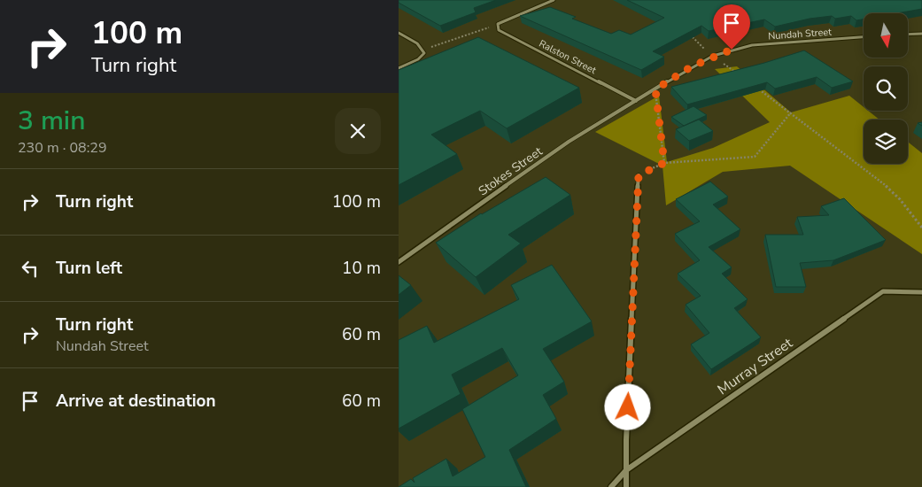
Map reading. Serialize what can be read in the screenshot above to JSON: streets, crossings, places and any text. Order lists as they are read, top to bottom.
{
  "streets": {
    "street": [
      "Nundah Street",
      "Ralston Street",
      "Stokes Street",
      "Murray Street"
    ]
  },
  "crossings": [
    ["Nundah Street", "Ralston Street"],
    ["Nundah Street", "Stokes Street"],
    ["Ralston Street", "Stokes Street"]
  ],
  "north": "bottom",
  "page": {
    "turn": ["100 m", "Turn right"],
    "heading": ["3 min", "230 m · 08:29"],
    "list": [
      {
        "name": "Turn right",
        "value": "100 m"
      },
      {
        "name": "Turn left",
        "value": "10 m"
      },
      {
        "name": "Turn right",
        "note": "Nundah Street",
        "value": "60 m"
      },
      {
        "name": "Arrive at destination",
        "value": "60 m"
      }
    ]
  }
}
